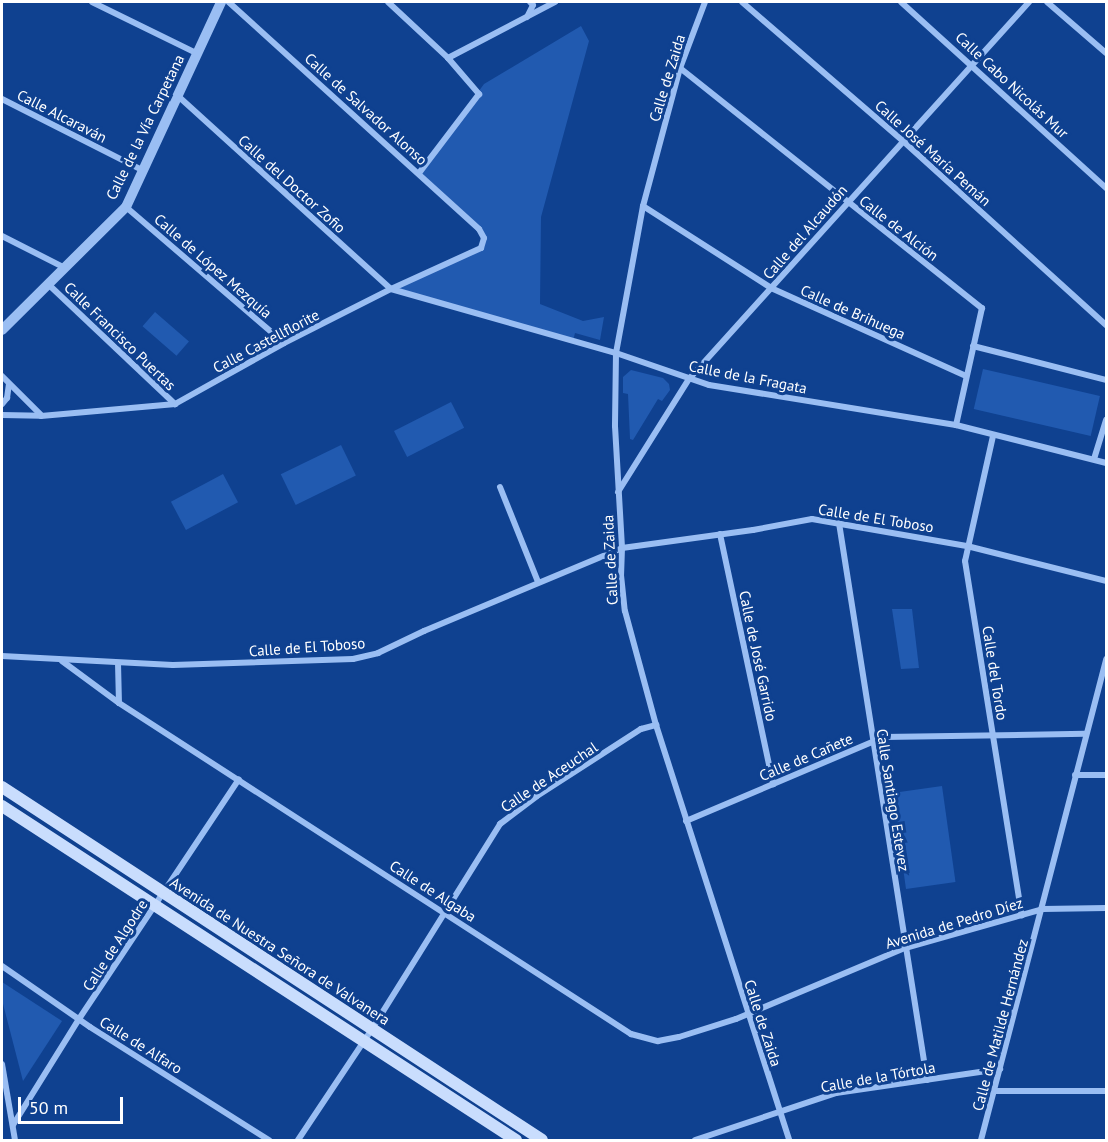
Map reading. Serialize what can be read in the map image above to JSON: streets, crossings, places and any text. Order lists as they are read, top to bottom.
{
  "streets": {
    "main road": ["Avenida de Nuestra Señora de Valvanera"],
    "street": [
      "Calle de Zaida",
      "Calle Cabo Nicolás Mur",
      "Calle de Salvador Alonso",
      "Calle Alcaraván",
      "Calle de la Vía Carpetana",
      "Calle José María Pemán",
      "Calle del Doctor Zofio",
      "Calle de Alción",
      "Calle del Alcaudón",
      "Calle de López Mezquía",
      "Calle de Brihuega",
      "Calle Francisco Puertas",
      "Calle Castellflorite",
      "Calle de la Fragata",
      "Calle de El Toboso",
      "Calle de José Garrido",
      "Calle del Tordo",
      "Calle de Cañete",
      "Calle de Aceuchal",
      "Calle Santiago Estevez",
      "Calle de Algaba",
      "Avenida de Pedro Díez",
      "Calle de Algodre",
      "Calle de Matilde Hernández",
      "Calle de Alfaro",
      "Calle de la Tórtola"
    ]
  },
  "crossings": [
    ["Calle de Zaida", "Calle de Alción"],
    ["Calle de Zaida", "Calle del Alcaudón"],
    ["Calle de Zaida", "Calle de Brihuega"],
    ["Calle de Zaida", "Calle de la Fragata"],
    ["Calle de Zaida", "Calle de El Toboso"],
    ["Calle de Zaida", "Calle de Cañete"],
    ["Calle de Zaida", "Calle de Aceuchal"],
    ["Calle de Zaida", "Calle de Algaba"],
    ["Calle de Zaida", "Avenida de Pedro Díez"],
    ["Calle de Zaida", "Calle de la Tórtola"],
    ["Calle Cabo Nicolás Mur", "Calle del Alcaudón"],
    ["Calle de Salvador Alonso", "Calle Castellflorite"],
    ["Calle Alcaraván", "Calle de la Vía Carpetana"],
    ["Calle de la Vía Carpetana", "Calle del Doctor Zofio"],
    ["Calle de la Vía Carpetana", "Calle de López Mezquía"],
    ["Calle de la Vía Carpetana", "Calle Francisco Puertas"],
    ["Calle José María Pemán", "Calle del Alcaudón"],
    ["Calle del Doctor Zofio", "Calle Castellflorite"],
    ["Calle del Doctor Zofio", "Calle de la Fragata"],
    ["Calle de Alción", "Calle del Alcaudón"],
    ["Calle de Alción", "Calle de Brihuega"],
    ["Calle de Alción", "Calle de la Fragata"],
    ["Calle del Alcaudón", "Calle de Brihuega"],
    ["Calle del Alcaudón", "Calle de la Fragata"],
    ["Calle de López Mezquía", "Calle Castellflorite"],
    ["Calle Francisco Puertas", "Calle Castellflorite"],
    ["Calle Castellflorite", "Calle de la Fragata"],
    ["Calle de la Fragata", "Calle del Tordo"],
    ["Calle de El Toboso", "Calle de José Garrido"],
    ["Calle de El Toboso", "Calle del Tordo"],
    ["Calle de El Toboso", "Calle Santiago Estevez"],
    ["Calle de El Toboso", "Calle de Algaba"],
    ["Calle de José Garrido", "Calle de Cañete"],
    ["Calle del Tordo", "Calle de Cañete"],
    ["Calle del Tordo", "Avenida de Pedro Díez"],
    ["Calle de Cañete", "Calle Santiago Estevez"],
    ["Calle de Cañete", "Calle de Matilde Hernández"],
    ["Calle de Aceuchal", "Calle de Algaba"],
    ["Calle de Aceuchal", "Avenida de Nuestra Señora de Valvanera"],
    ["Calle Santiago Estevez", "Avenida de Pedro Díez"],
    ["Calle Santiago Estevez", "Calle de la Tórtola"],
    ["Calle de Algaba", "Avenida de Pedro Díez"],
    ["Calle de Algaba", "Calle de Algodre"],
    ["Avenida de Pedro Díez", "Calle de Matilde Hernández"],
    ["Calle de Algodre", "Avenida de Nuestra Señora de Valvanera"],
    ["Calle de Algodre", "Calle de Alfaro"],
    ["Calle de Matilde Hernández", "Calle de la Tórtola"]
  ],
  "scale_bar": "50 m"
}
